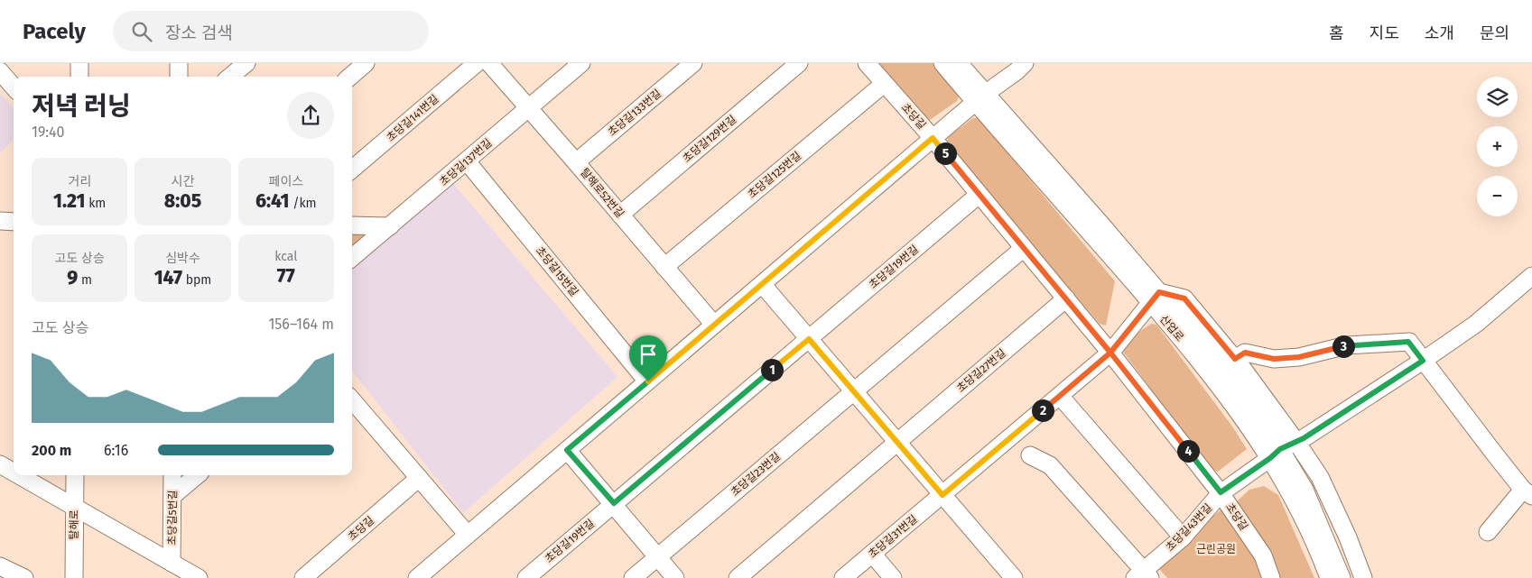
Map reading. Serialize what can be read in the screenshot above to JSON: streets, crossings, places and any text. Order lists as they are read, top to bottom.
{
  "streets": {
    "street": [
      "초당길133번길",
      "초당길",
      "초당길141번길",
      "초당길129번길",
      "초당길137번길",
      "초당길125번길",
      "탈해로52번길",
      "초당길19번길",
      "초당길15번길",
      "산업로",
      "초당길27번길",
      "초당길23번길",
      "초당길5번길",
      "탈해로",
      "초당길43번길",
      "초당길31번길"
    ]
  },
  "crossings": [
    ["초당길133번길", "탈해로52번길"],
    ["초당길", "초당길125번길"],
    ["초당길", "초당길19번길"],
    ["초당길", "초당길27번길"],
    ["초당길", "초당길23번길"],
    ["초당길", "초당길43번길"],
    ["초당길", "초당길31번길"],
    ["초당길129번길", "탈해로52번길"],
    ["초당길137번길", "탈해로52번길"],
    ["초당길137번길", "초당길15번길"],
    ["초당길125번길", "탈해로52번길"],
    ["산업로", "초당길43번길"],
    ["산업로", "초당길31번길"]
  ],
  "parks": ["근린공원"],
  "page": {
    "header": "Pacely",
    "search": "장소 검색",
    "nav": [
      "홈",
      "지도",
      "소개",
      "문의"
    ],
    "map_buttons": ["+", "−"],
    "heading": ["저녁 러닝", "19:40"],
    "pins": [
      "5",
      "3",
      "1",
      "2",
      "4"
    ],
    "stats": [
      ["거리", "1.21 km"],
      ["시간", "8:05"],
      ["페이스", "6:41 /km"],
      ["고도 상승", "9 m"],
      ["심박수", "147 bpm"],
      ["kcal", "77"]
    ],
    "chart": ["고도 상승", "156–164 m"],
    "list": [
      {
        "name": "200 m",
        "note": "6:16"
      }
    ]
  }
}
